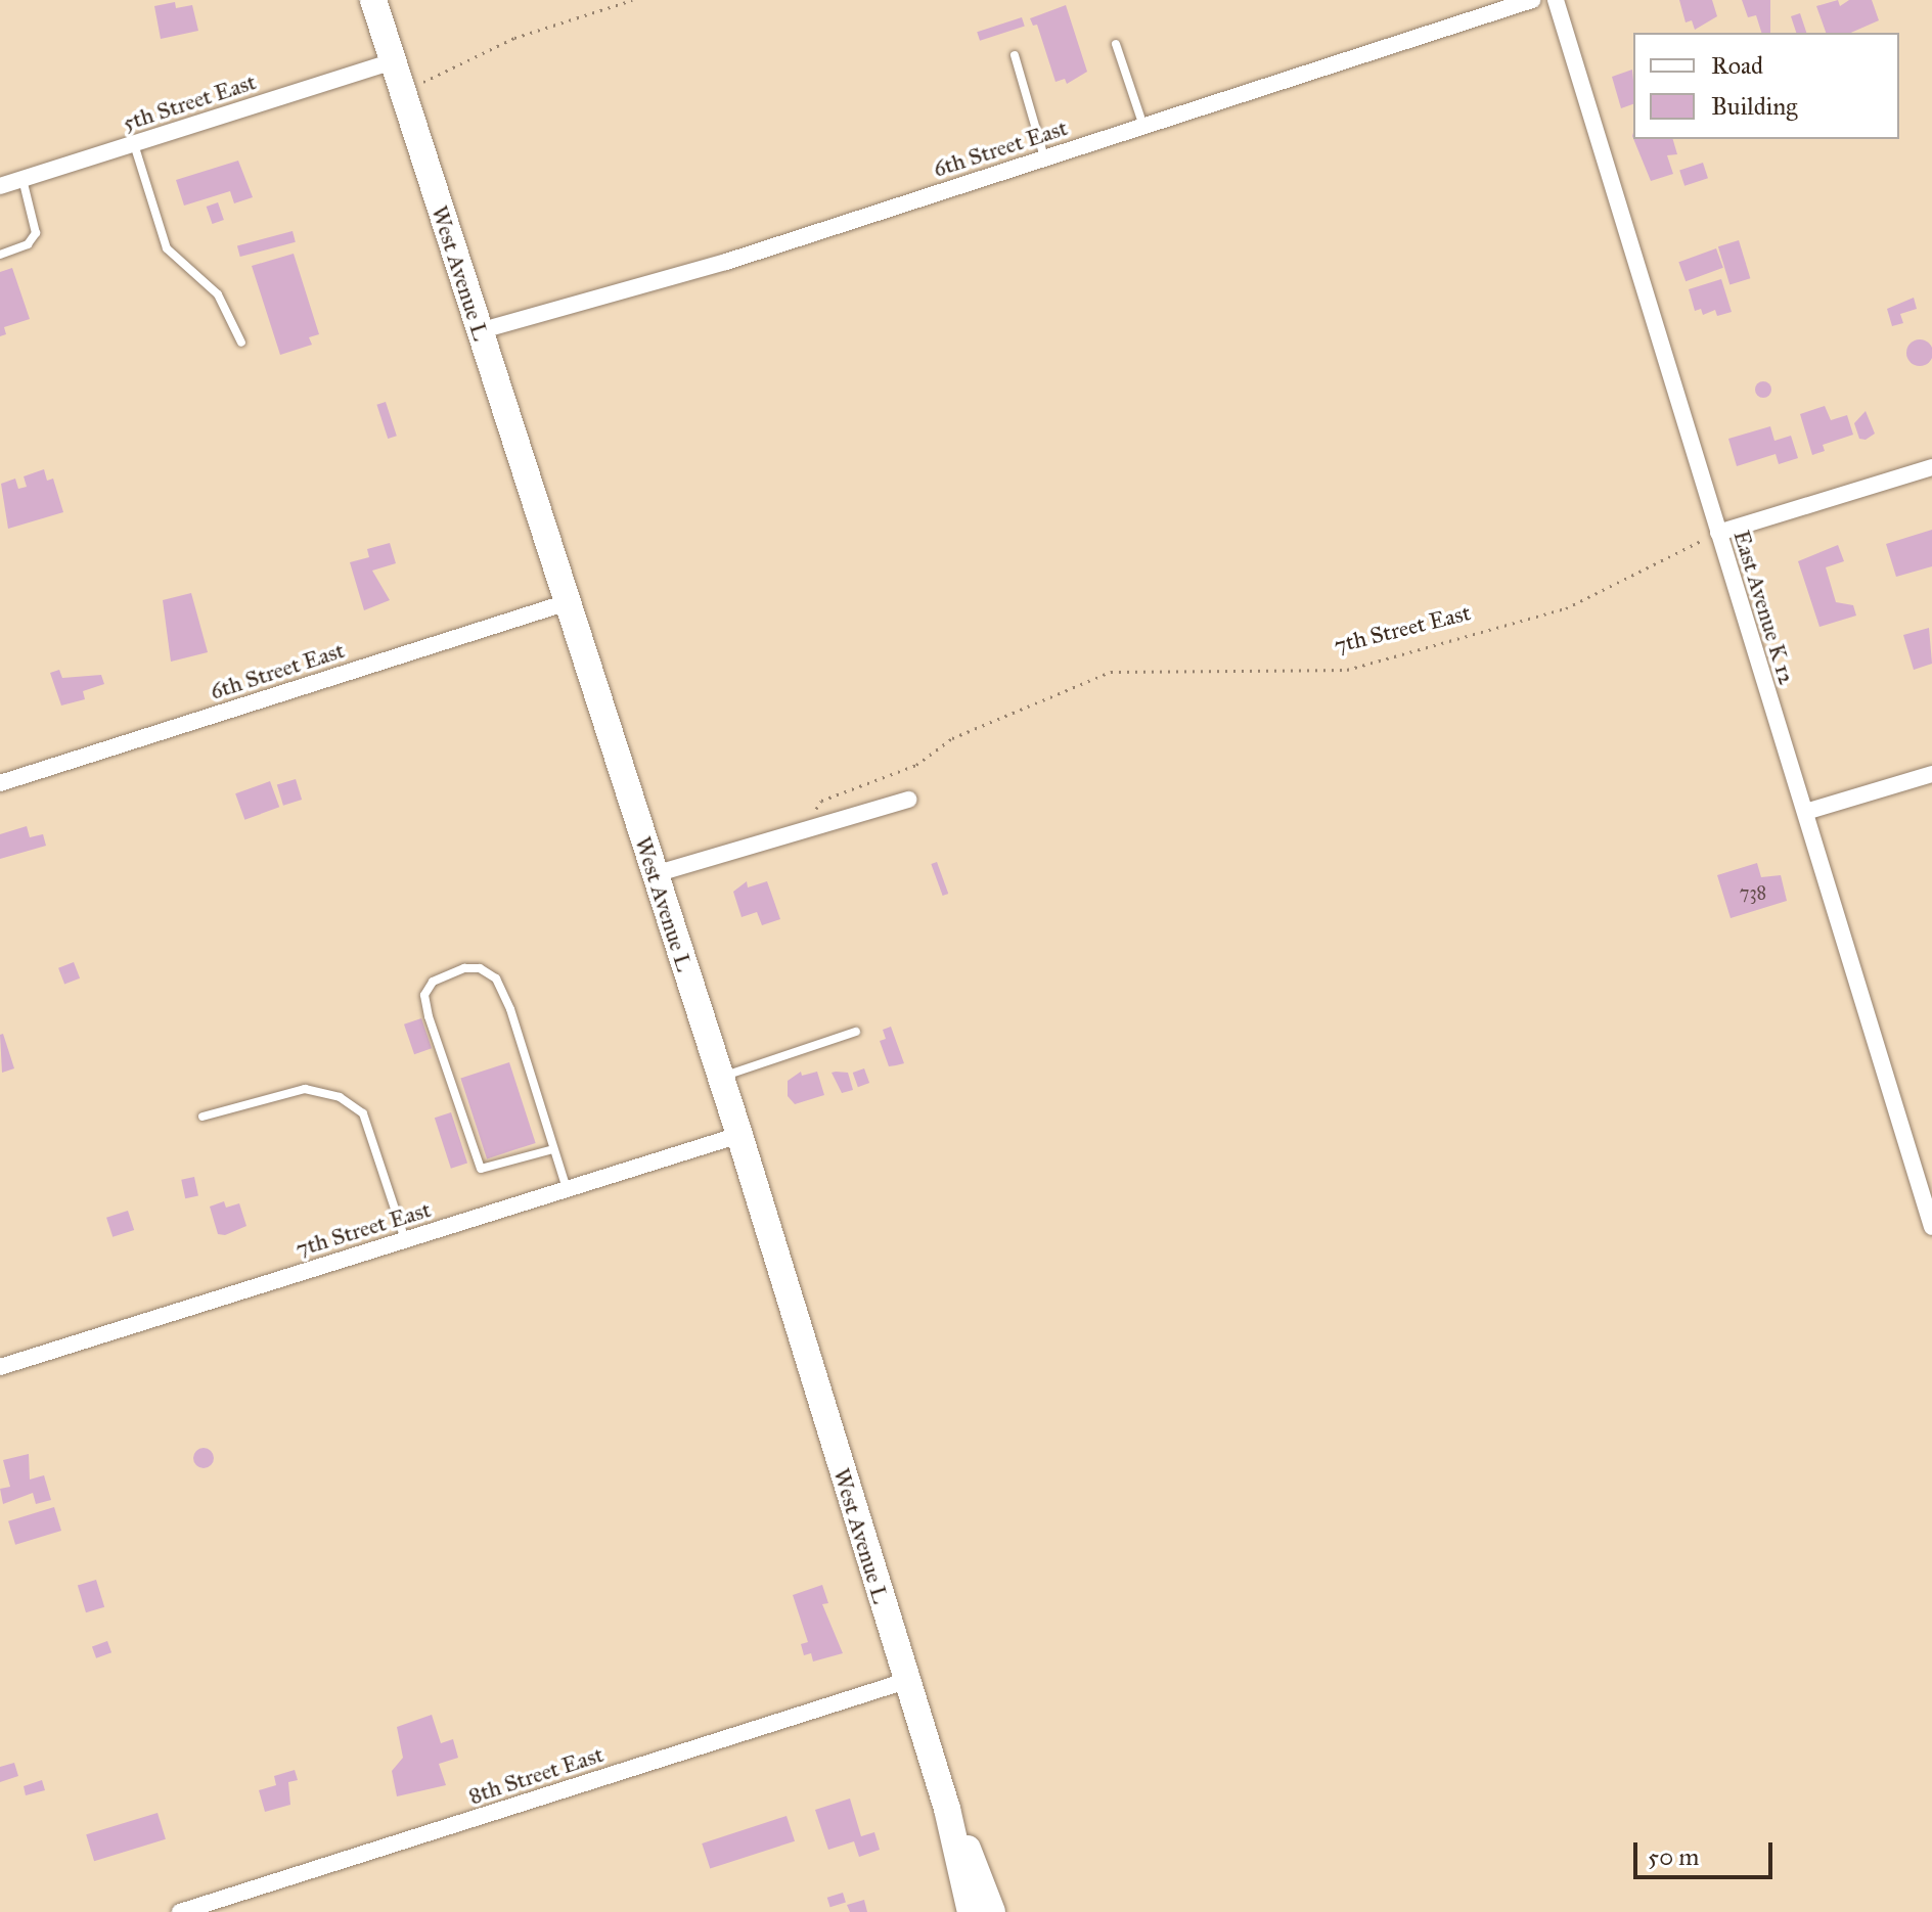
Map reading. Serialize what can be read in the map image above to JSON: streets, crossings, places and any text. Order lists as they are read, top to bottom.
{
  "streets": {
    "main road": ["West Avenue L"],
    "street": [
      "5th Street East",
      "6th Street East",
      "East Avenue K 12",
      "7th Street East",
      "8th Street East"
    ]
  },
  "crossings": [
    ["5th Street East", "West Avenue L"],
    ["6th Street East", "West Avenue L"],
    ["West Avenue L", "7th Street East"],
    ["West Avenue L", "8th Street East"],
    ["East Avenue K 12", "7th Street East"]
  ],
  "house_numbers": ["738"],
  "legend": ["Road", "Building"],
  "scale_bar": "50 m"
}
